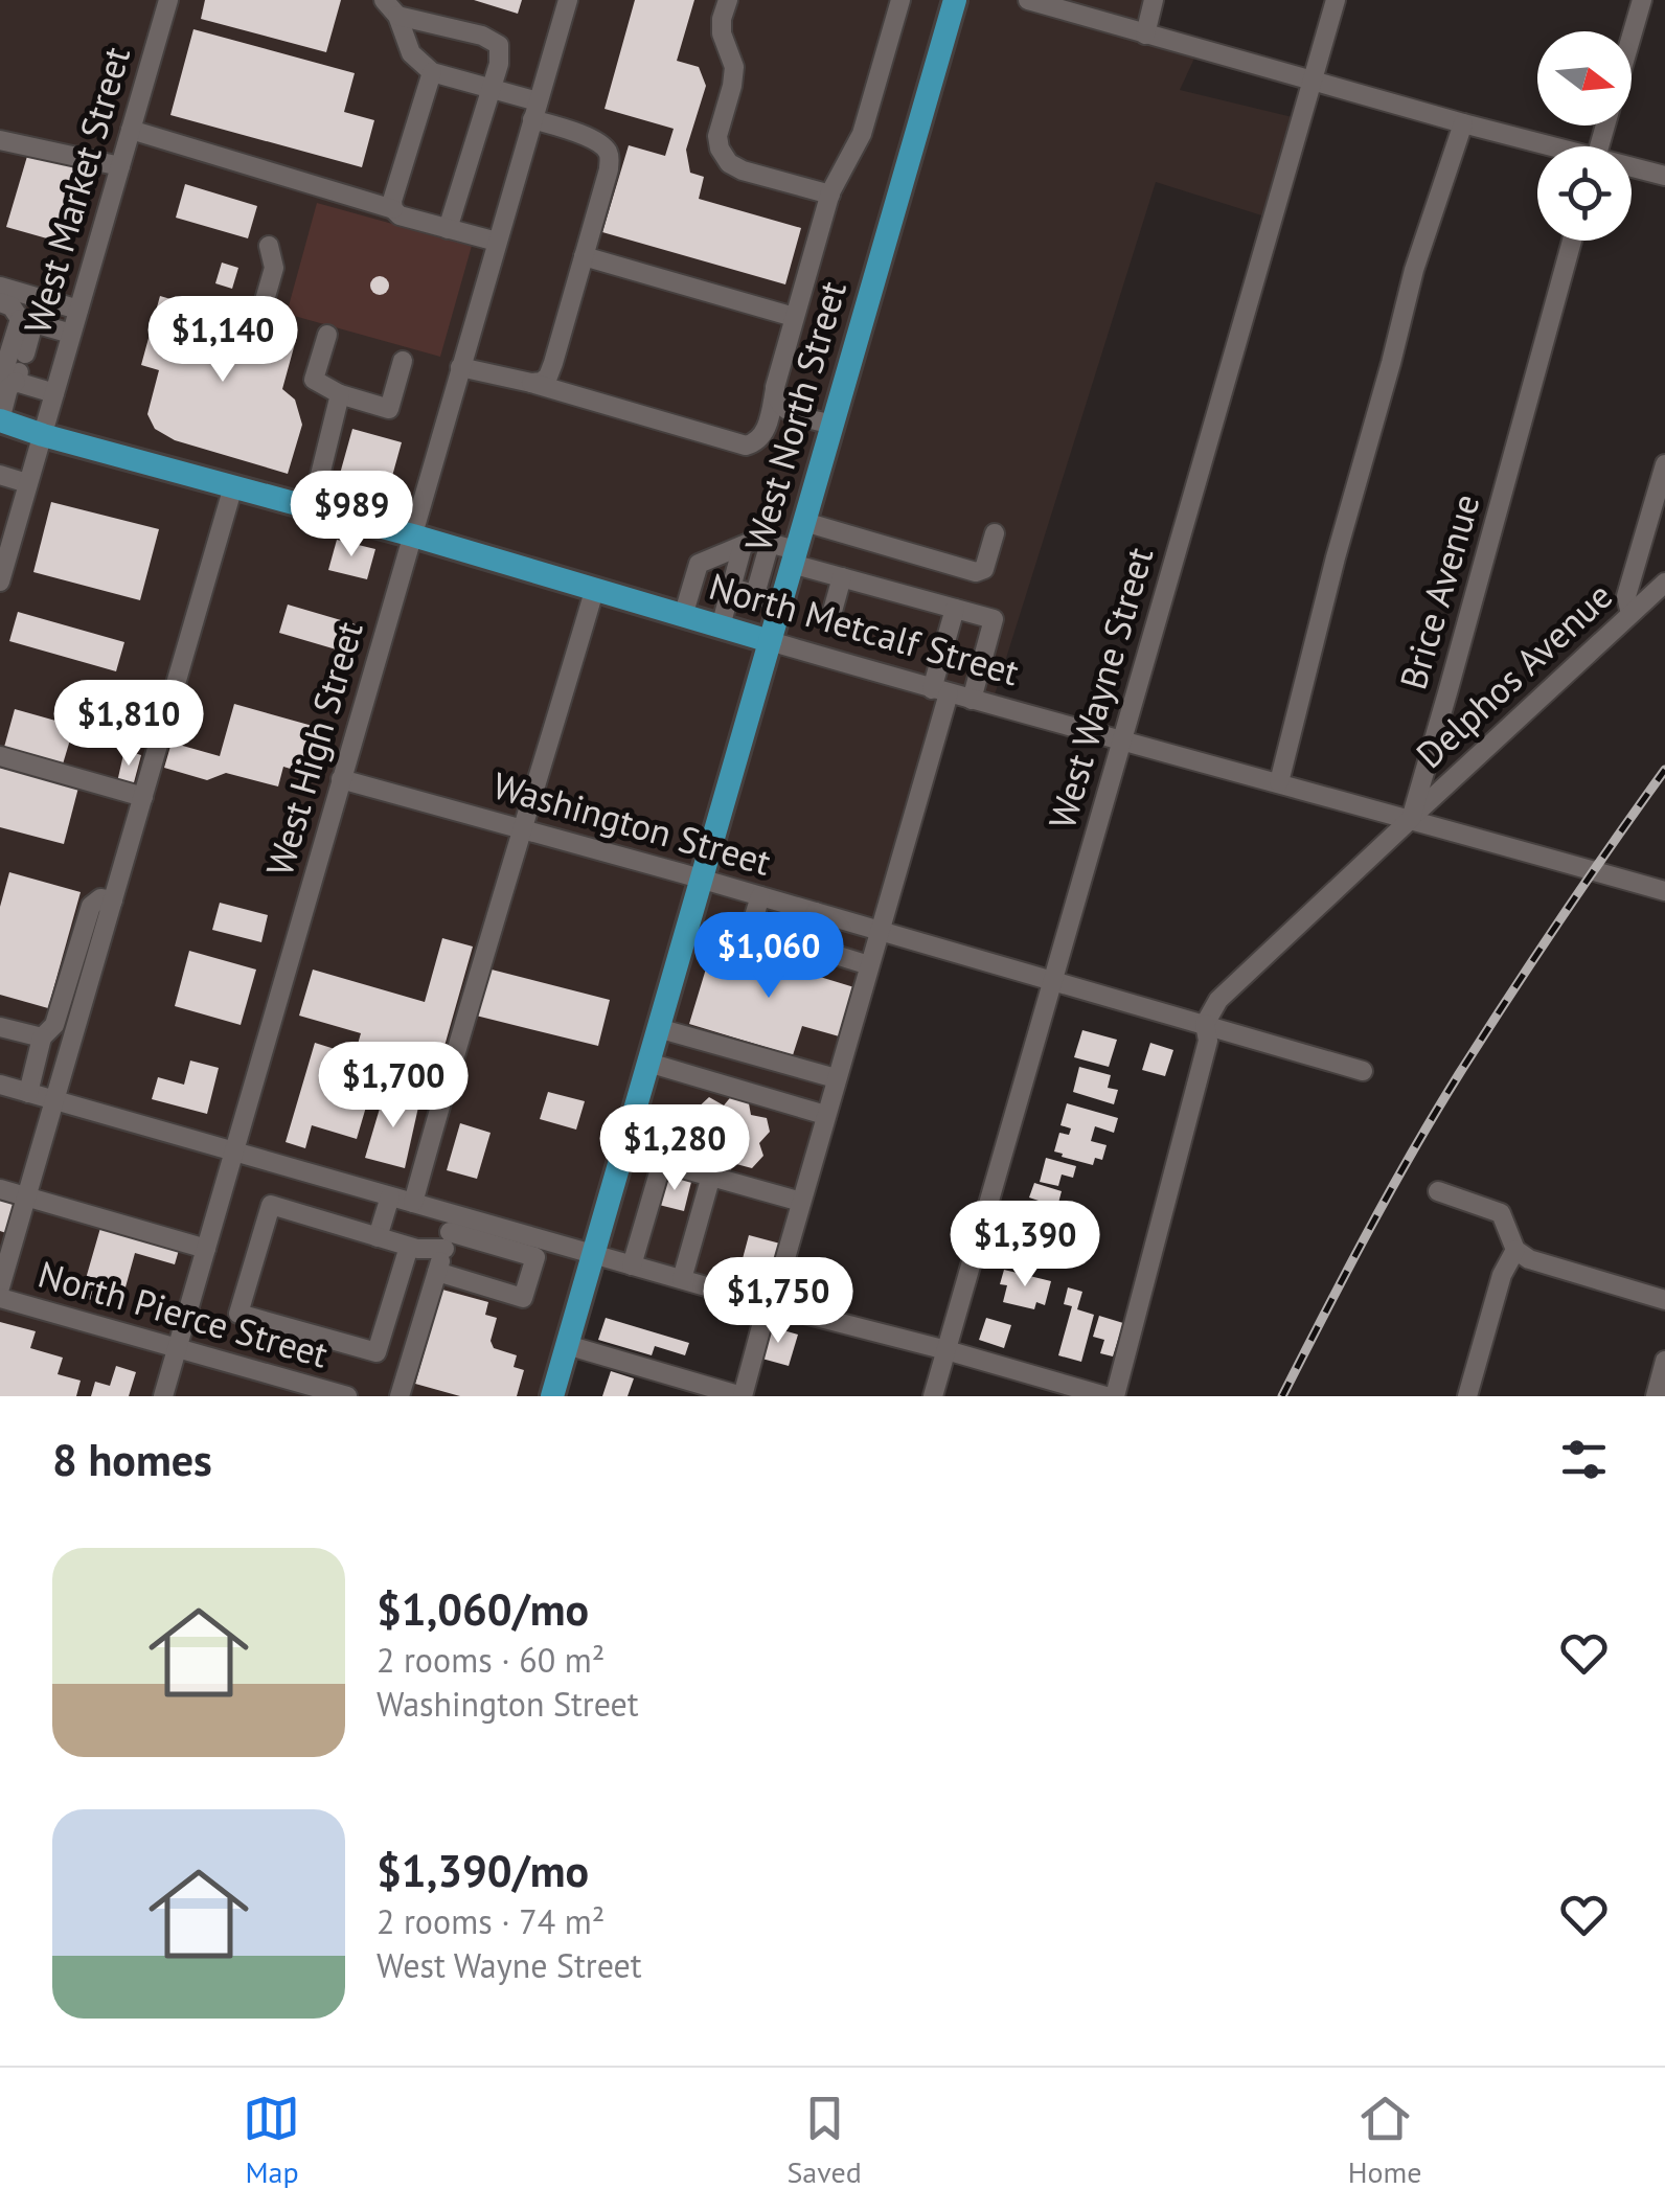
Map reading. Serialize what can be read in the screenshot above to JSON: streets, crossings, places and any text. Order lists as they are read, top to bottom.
{
  "streets": {
    "main road": ["West North Street", "North Metcalf Street"],
    "street": [
      "West Market Street",
      "Brice Avenue",
      "Delphos Avenue",
      "West Wayne Street",
      "West High Street",
      "Washington Street",
      "North Pierce Street"
    ]
  },
  "crossings": [
    ["West Market Street", "North Metcalf Street"],
    ["West North Street", "North Metcalf Street"],
    ["West North Street", "Washington Street"],
    ["Brice Avenue", "North Metcalf Street"],
    ["Brice Avenue", "Delphos Avenue"],
    ["Brice Avenue", "Washington Street"],
    ["North Metcalf Street", "Delphos Avenue"],
    ["North Metcalf Street", "West Wayne Street"],
    ["North Metcalf Street", "West High Street"],
    ["West Wayne Street", "Washington Street"],
    ["West High Street", "Washington Street"],
    ["West High Street", "North Pierce Street"]
  ],
  "north": "right",
  "page": {
    "price": [
      "$1,140",
      "$989",
      "$1,810",
      "$1,060",
      "$1,700",
      "$1,280",
      "$1,390",
      "$1,750"
    ],
    "heading": "8 homes",
    "list": [
      {
        "name": "$1,060/mo",
        "note": "2 rooms · 60 m² · Washington Street"
      },
      {
        "name": "$1,390/mo",
        "note": "2 rooms · 74 m² · West Wayne Street"
      }
    ],
    "tabs": ["Map", "Saved", "Home"]
  }
}
